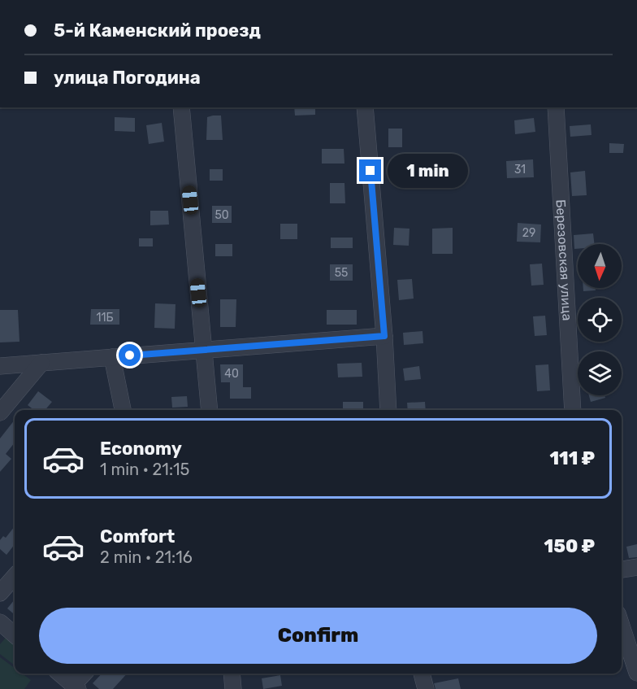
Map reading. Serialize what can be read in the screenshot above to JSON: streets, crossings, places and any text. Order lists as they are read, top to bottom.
{
  "streets": {
    "street": ["Березовская улица"]
  },
  "house_numbers": [
    "31",
    "50",
    "29",
    "55",
    "11Б",
    "40"
  ],
  "north": "bottom",
  "page": {
    "banner": ["5-й Каменский проезд", "улица Погодина"],
    "bubble": "1 min",
    "list": [
      {
        "name": "Economy",
        "note": "1 min · 21:15",
        "value": "111 ₽"
      },
      {
        "name": "Comfort",
        "note": "2 min · 21:16",
        "value": "150 ₽"
      }
    ],
    "buttons": "Confirm"
  }
}
